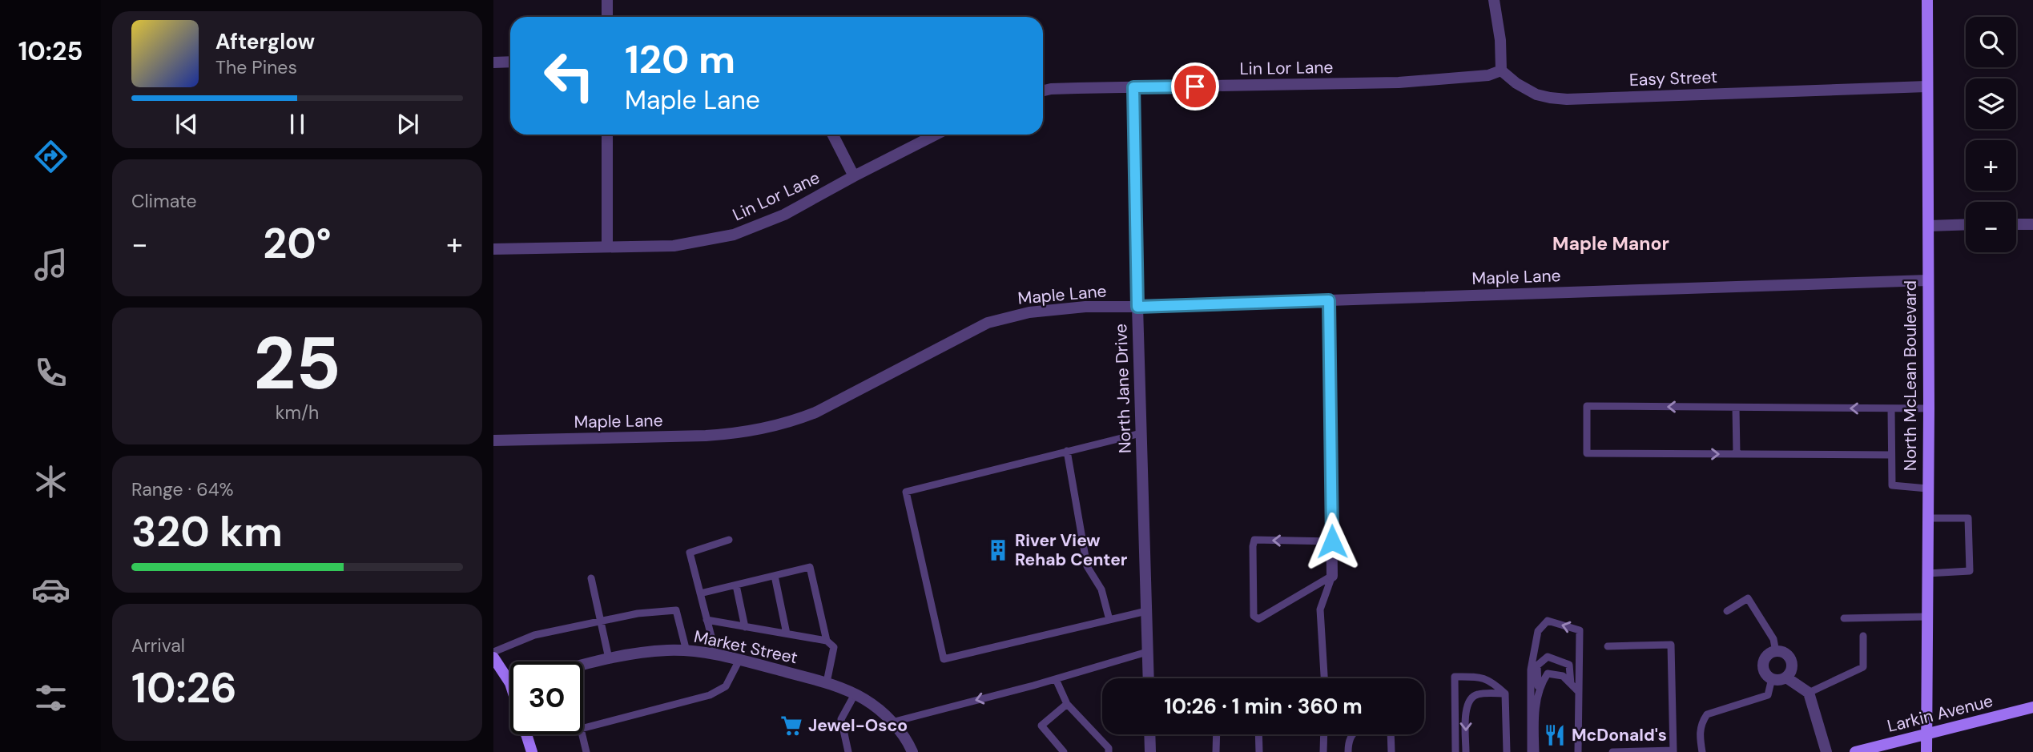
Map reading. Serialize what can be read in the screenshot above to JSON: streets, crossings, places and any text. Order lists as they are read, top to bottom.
{
  "streets": {
    "main road": ["North McLean Boulevard", "Larkin Avenue"],
    "street": [
      "Lin Lor Lane",
      "Easy Street",
      "Maple Lane",
      "North Jane Drive",
      "Market Street"
    ]
  },
  "crossings": [
    ["Lin Lor Lane", "Easy Street"],
    ["Lin Lor Lane", "North Jane Drive"],
    ["Easy Street", "North McLean Boulevard"],
    ["Maple Lane", "North McLean Boulevard"],
    ["Maple Lane", "North Jane Drive"],
    ["North McLean Boulevard", "Larkin Avenue"]
  ],
  "districts": ["Maple Manor"],
  "places": {
    "building": ["River View Rehab Center"],
    "supermarket": ["Jewel-Osco"],
    "restaurant": ["McDonald's"]
  },
  "page": {
    "tabs": "10:25",
    "map_buttons": ["+", "−"],
    "turn": ["120 m", "Maple Lane"],
    "song": ["Afterglow", "The Pines"],
    "tile": [
      "Climate",
      ["25", "km/h"],
      ["Range · 64%", "320 km"],
      ["Arrival", "10:26"]
    ],
    "heat": ["−", "20°", "+"],
    "limit": "30",
    "trip": "10:26 · 1 min · 360 m"
  }
}
